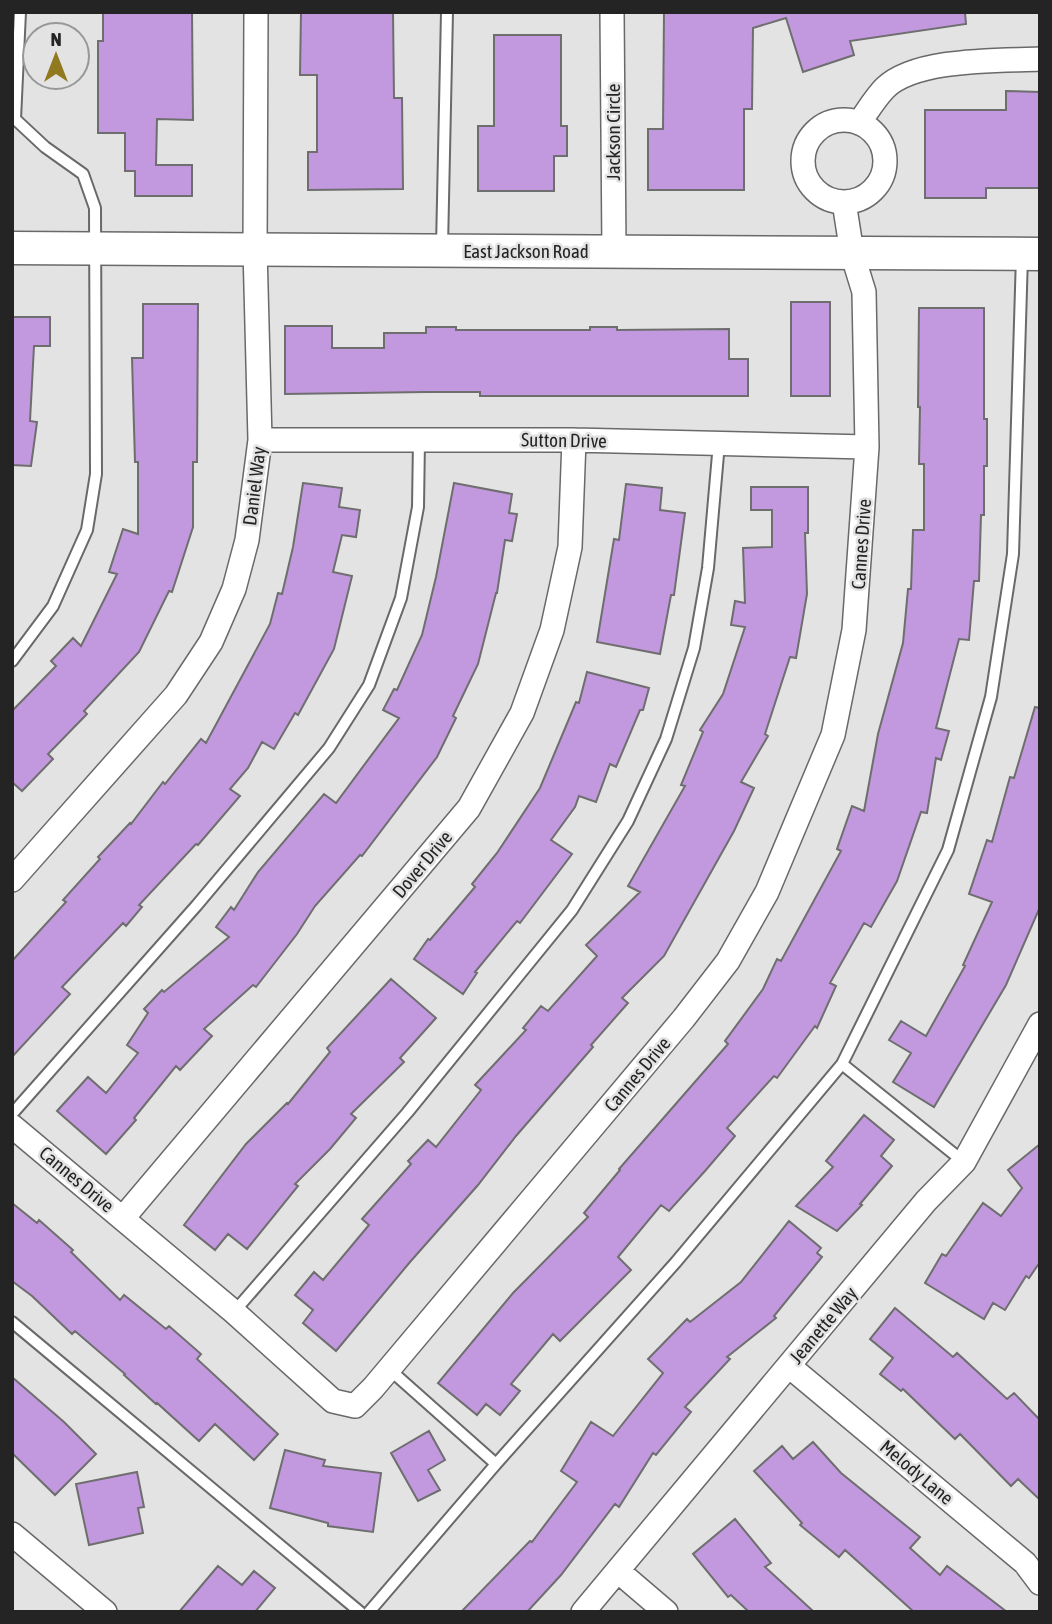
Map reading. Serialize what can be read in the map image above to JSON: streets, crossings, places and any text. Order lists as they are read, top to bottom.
{
  "streets": {
    "street": [
      "Jackson Circle",
      "East Jackson Road",
      "Sutton Drive",
      "Daniel Way",
      "Cannes Drive",
      "Dover Drive",
      "Jeanette Way",
      "Melody Lane"
    ]
  },
  "crossings": [
    ["Jackson Circle", "East Jackson Road"],
    ["East Jackson Road", "Daniel Way"],
    ["East Jackson Road", "Cannes Drive"],
    ["Sutton Drive", "Daniel Way"],
    ["Sutton Drive", "Cannes Drive"],
    ["Sutton Drive", "Dover Drive"],
    ["Cannes Drive", "Dover Drive"],
    ["Jeanette Way", "Melody Lane"]
  ],
  "north": "top"
}
